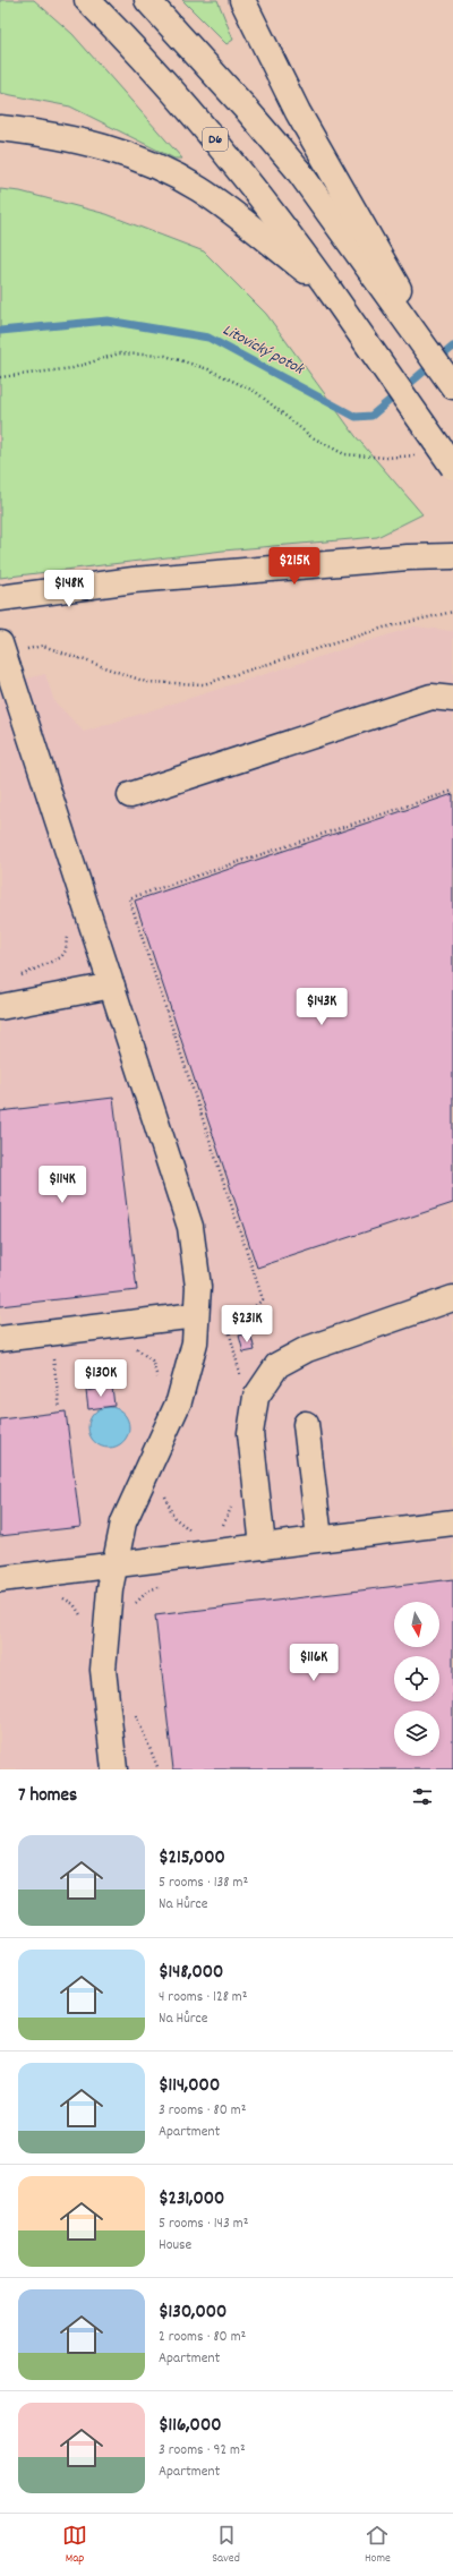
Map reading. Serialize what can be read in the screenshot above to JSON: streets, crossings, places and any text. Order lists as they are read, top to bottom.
{
  "streets": {
    "main road": ["D6"]
  },
  "water": ["Litovický potok"],
  "north": "bottom",
  "page": {
    "price": [
      "$215K",
      "$148K",
      "$143K",
      "$114K",
      "$231K",
      "$130K",
      "$116K"
    ],
    "heading": "7 homes",
    "list": [
      {
        "name": "$215,000",
        "note": "5 rooms · 138 m² · Na Hůrce"
      },
      {
        "name": "$148,000",
        "note": "4 rooms · 128 m² · Na Hůrce"
      },
      {
        "name": "$114,000",
        "note": "3 rooms · 80 m² · Apartment"
      },
      {
        "name": "$231,000",
        "note": "5 rooms · 143 m² · House"
      },
      {
        "name": "$130,000",
        "note": "2 rooms · 80 m² · Apartment"
      },
      {
        "name": "$116,000",
        "note": "3 rooms · 92 m² · Apartment"
      }
    ],
    "tabs": ["Map", "Saved", "Home"]
  }
}
